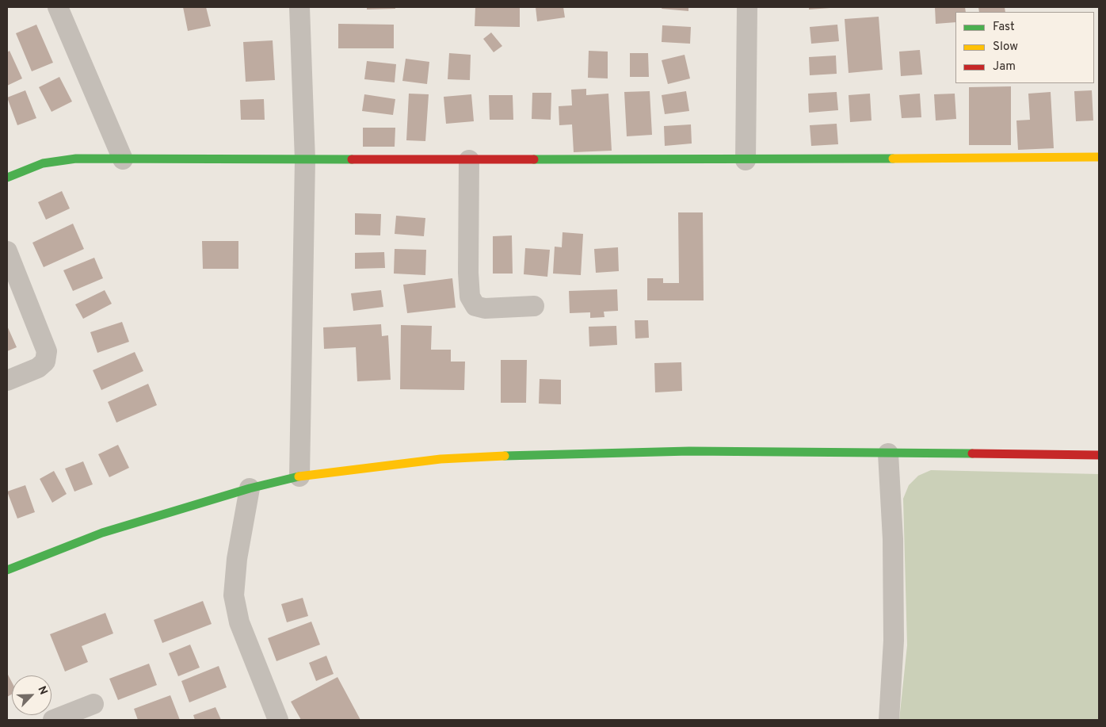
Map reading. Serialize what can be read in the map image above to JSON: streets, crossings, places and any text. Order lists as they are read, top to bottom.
{
  "legend": ["Fast", "Slow", "Jam"],
  "north": "top right"
}
